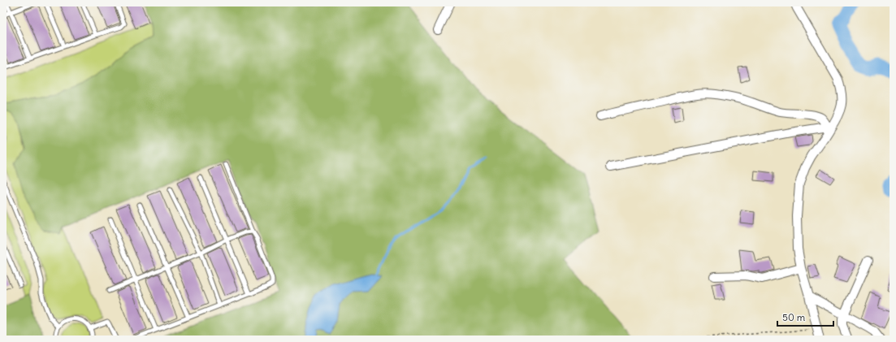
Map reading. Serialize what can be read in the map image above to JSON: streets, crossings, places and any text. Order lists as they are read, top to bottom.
{
  "scale_bar": "50 m"
}
